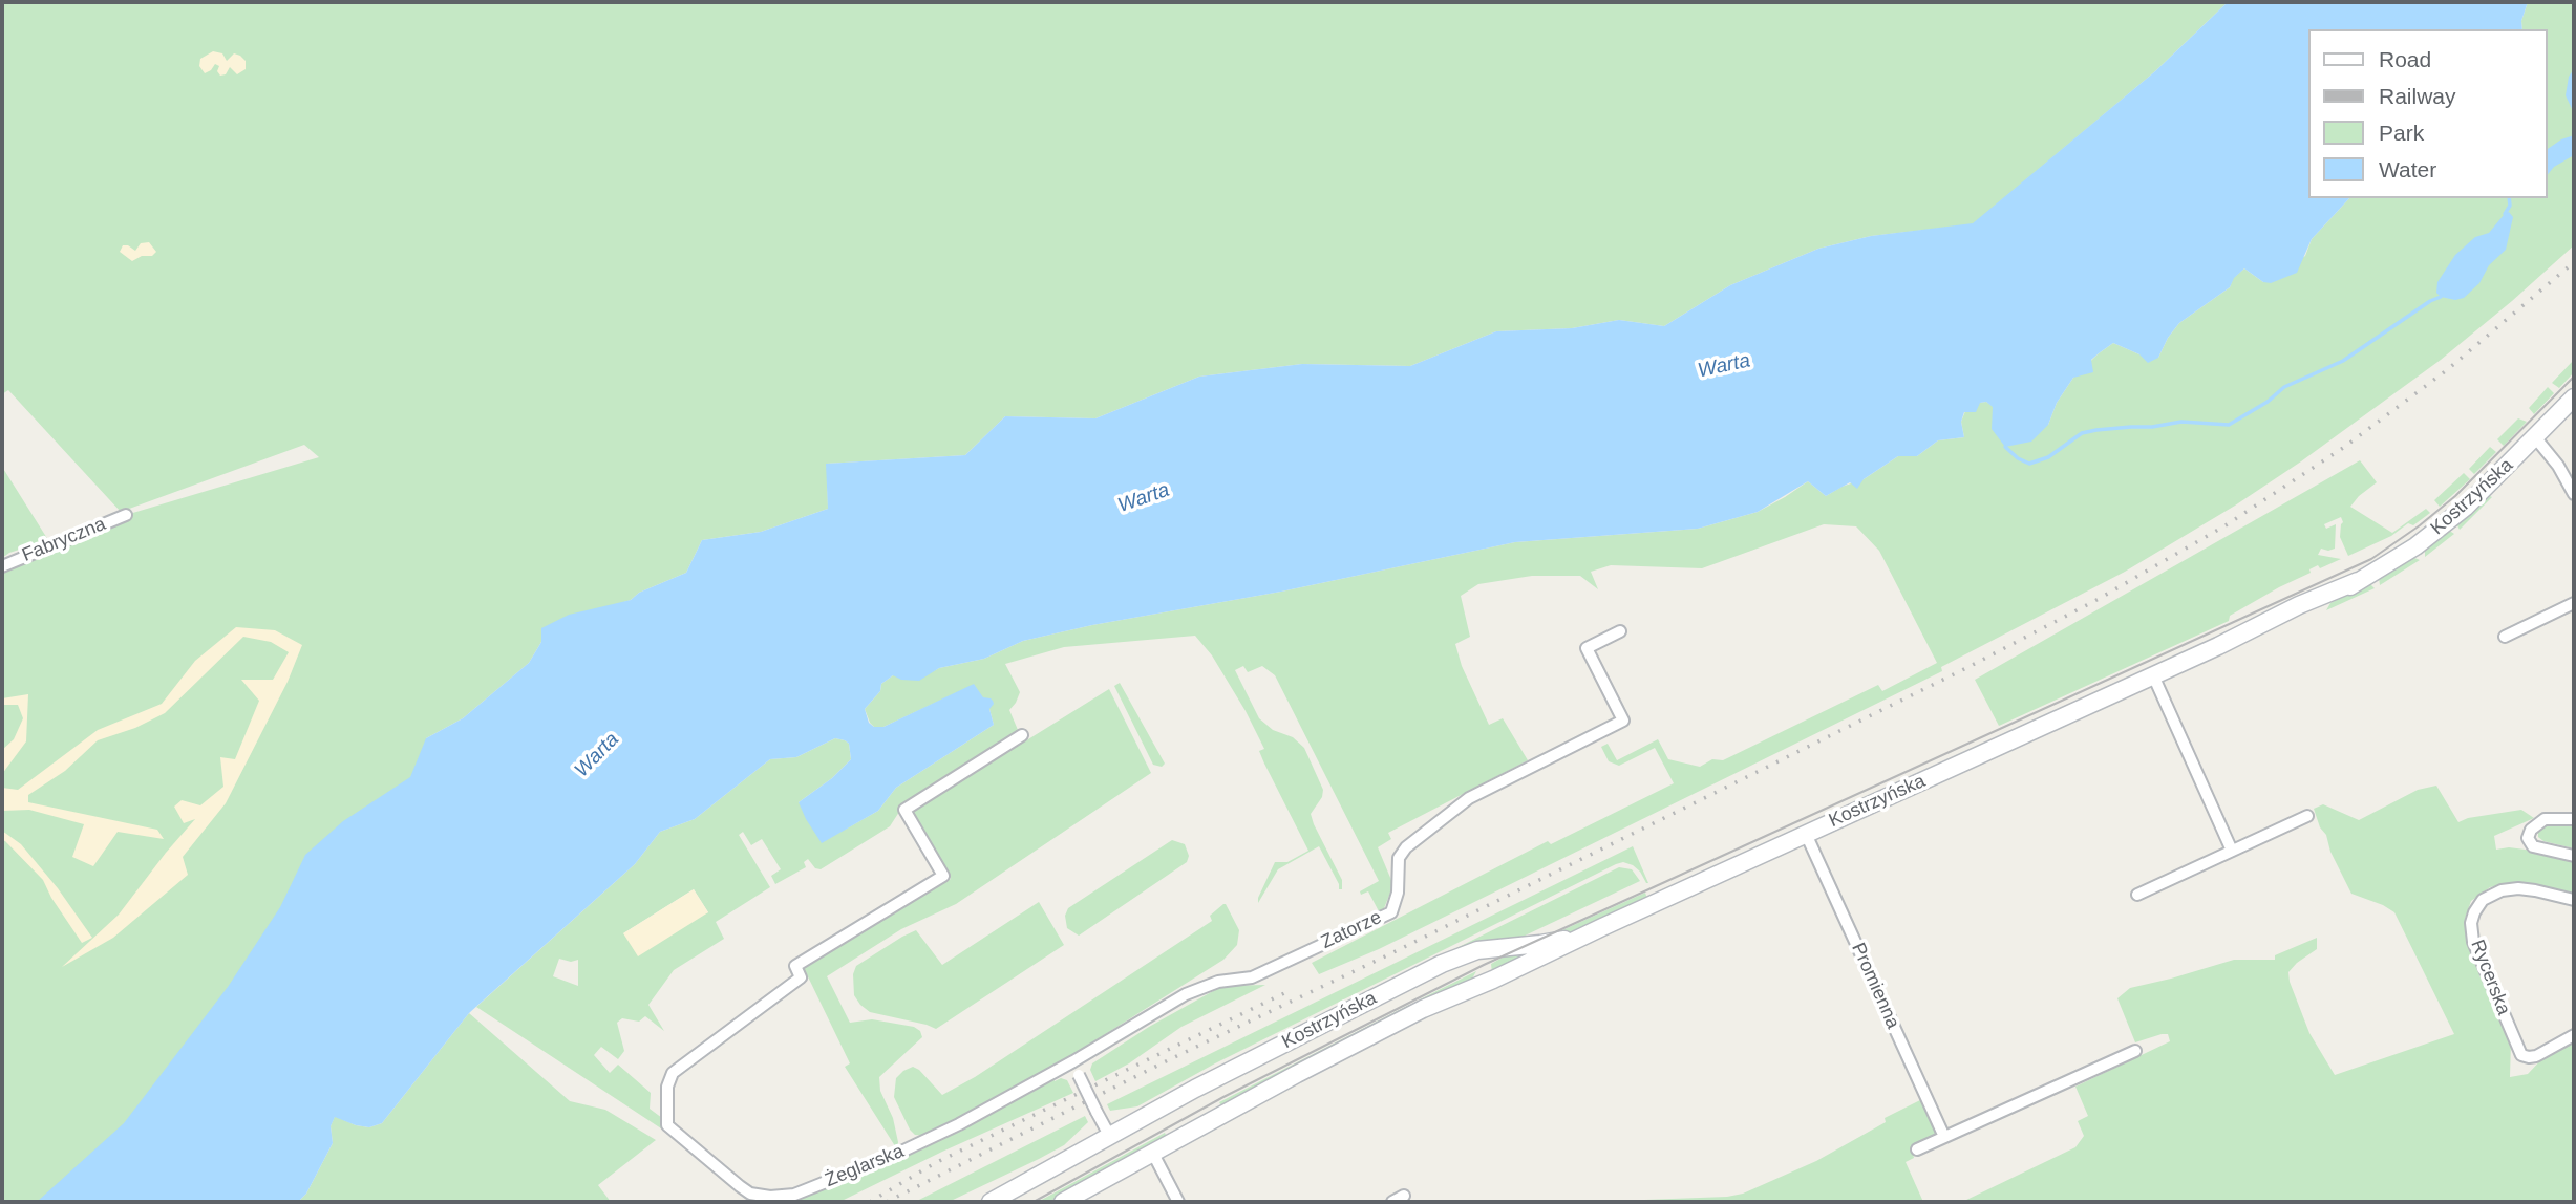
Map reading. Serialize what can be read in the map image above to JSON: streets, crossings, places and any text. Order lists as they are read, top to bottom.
{
  "streets": {
    "main road": ["Kostrzyńska"],
    "street": [
      "Fabryczna",
      "Zatorze",
      "Rycerska",
      "Promienna",
      "Żeglarska"
    ]
  },
  "crossings": [
    ["Kostrzyńska", "Promienna"],
    ["Zatorze", "Żeglarska"]
  ],
  "water": ["Warta"],
  "legend": [
    "Road",
    "Railway",
    "Park",
    "Water"
  ]
}
